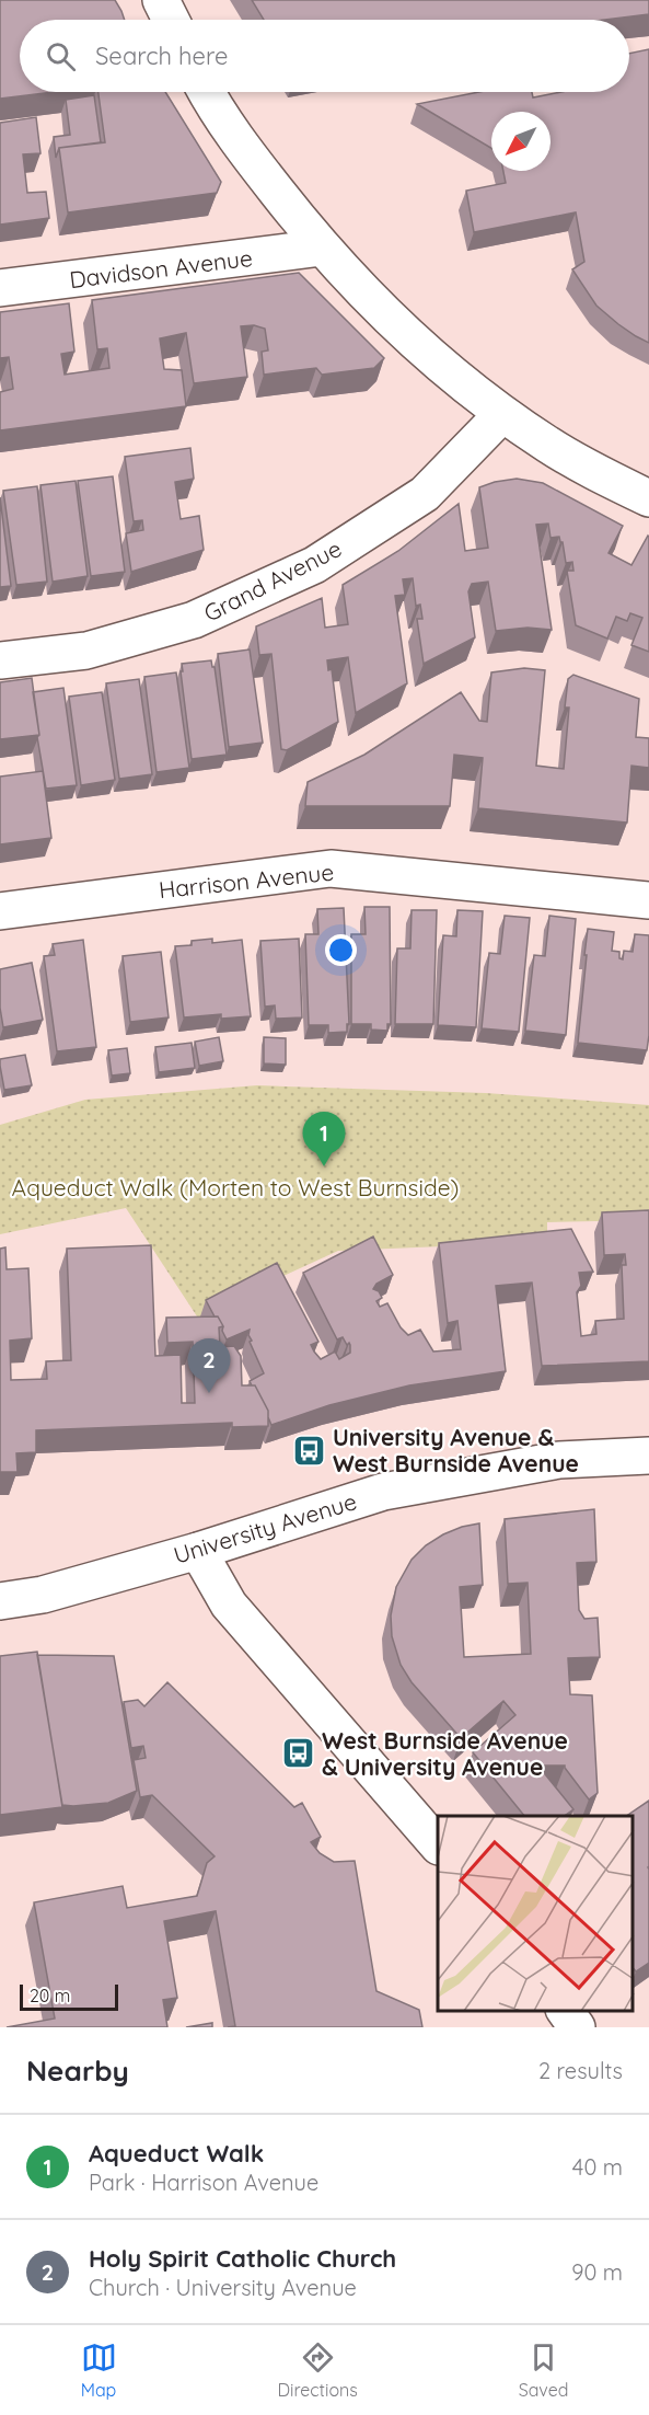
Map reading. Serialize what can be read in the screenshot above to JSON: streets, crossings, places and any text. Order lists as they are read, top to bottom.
{
  "streets": {
    "street": [
      "Davidson Avenue",
      "Grand Avenue",
      "Harrison Avenue",
      "University Avenue"
    ]
  },
  "parks": ["Aqueduct Walk (Morten to West Burnside)"],
  "places": {
    "bus stop": ["University Avenue & West Burnside Avenue", "West Burnside Avenue & University Avenue"]
  },
  "scale_bar": "20 m",
  "north": "bottom left",
  "page": {
    "search": "Search here",
    "pins": ["1", "2"],
    "scale": "20 m",
    "heading": ["Nearby", "2 results"],
    "list": [
      {
        "mark": "1",
        "name": "Aqueduct Walk",
        "note": "Park · Harrison Avenue",
        "value": "40 m"
      },
      {
        "mark": "2",
        "name": "Holy Spirit Catholic Church",
        "note": "Church · University Avenue",
        "value": "90 m"
      }
    ],
    "nav": ["Map", "Directions", "Saved"]
  }
}
